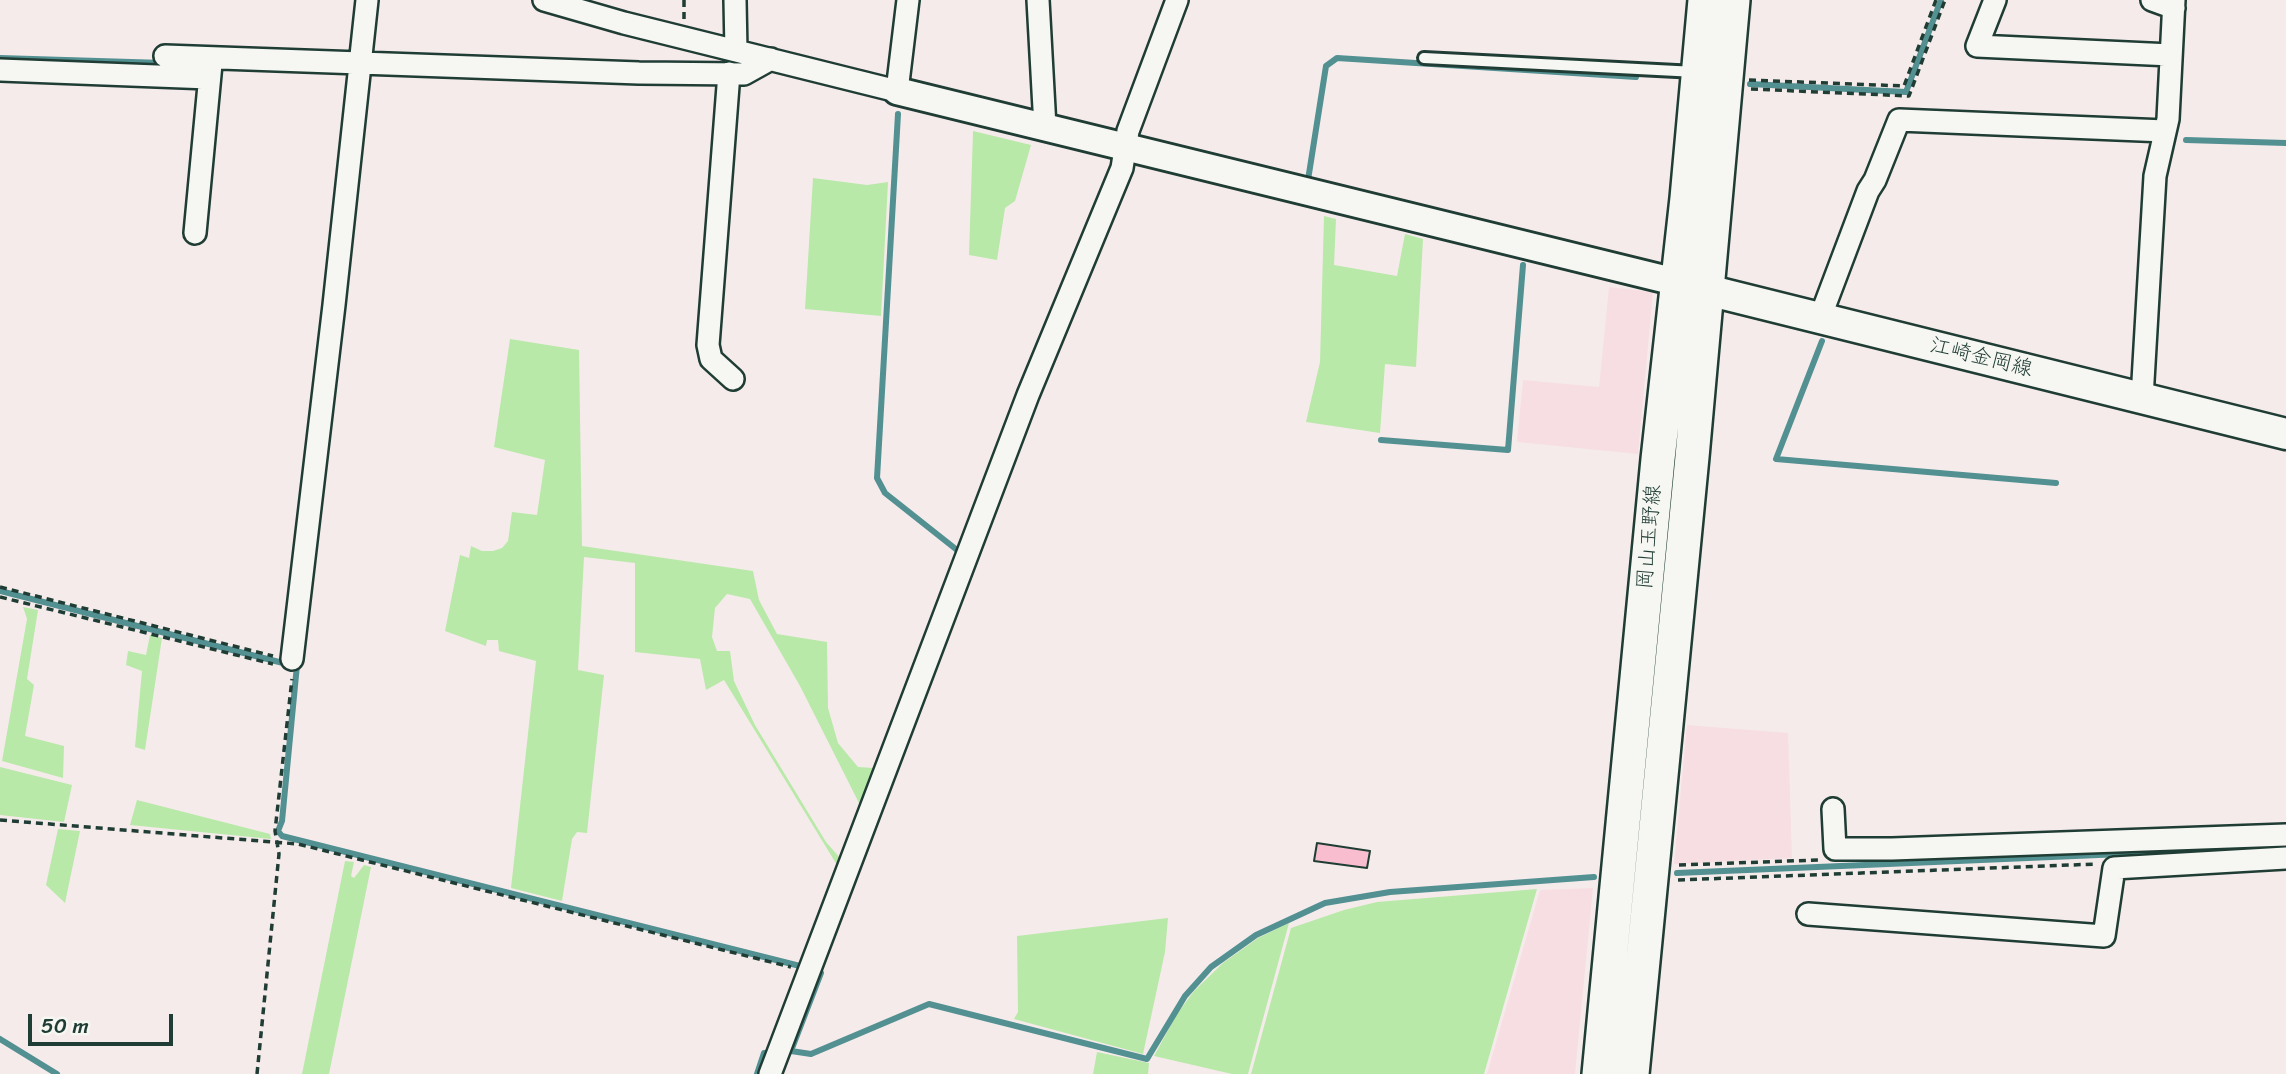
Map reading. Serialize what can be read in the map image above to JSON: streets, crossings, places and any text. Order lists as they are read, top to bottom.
{
  "streets": {
    "main road": ["江崎金岡線", "岡山玉野線"]
  },
  "crossings": [
    ["江崎金岡線", "岡山玉野線"]
  ],
  "scale_bar": "50 m"
}
